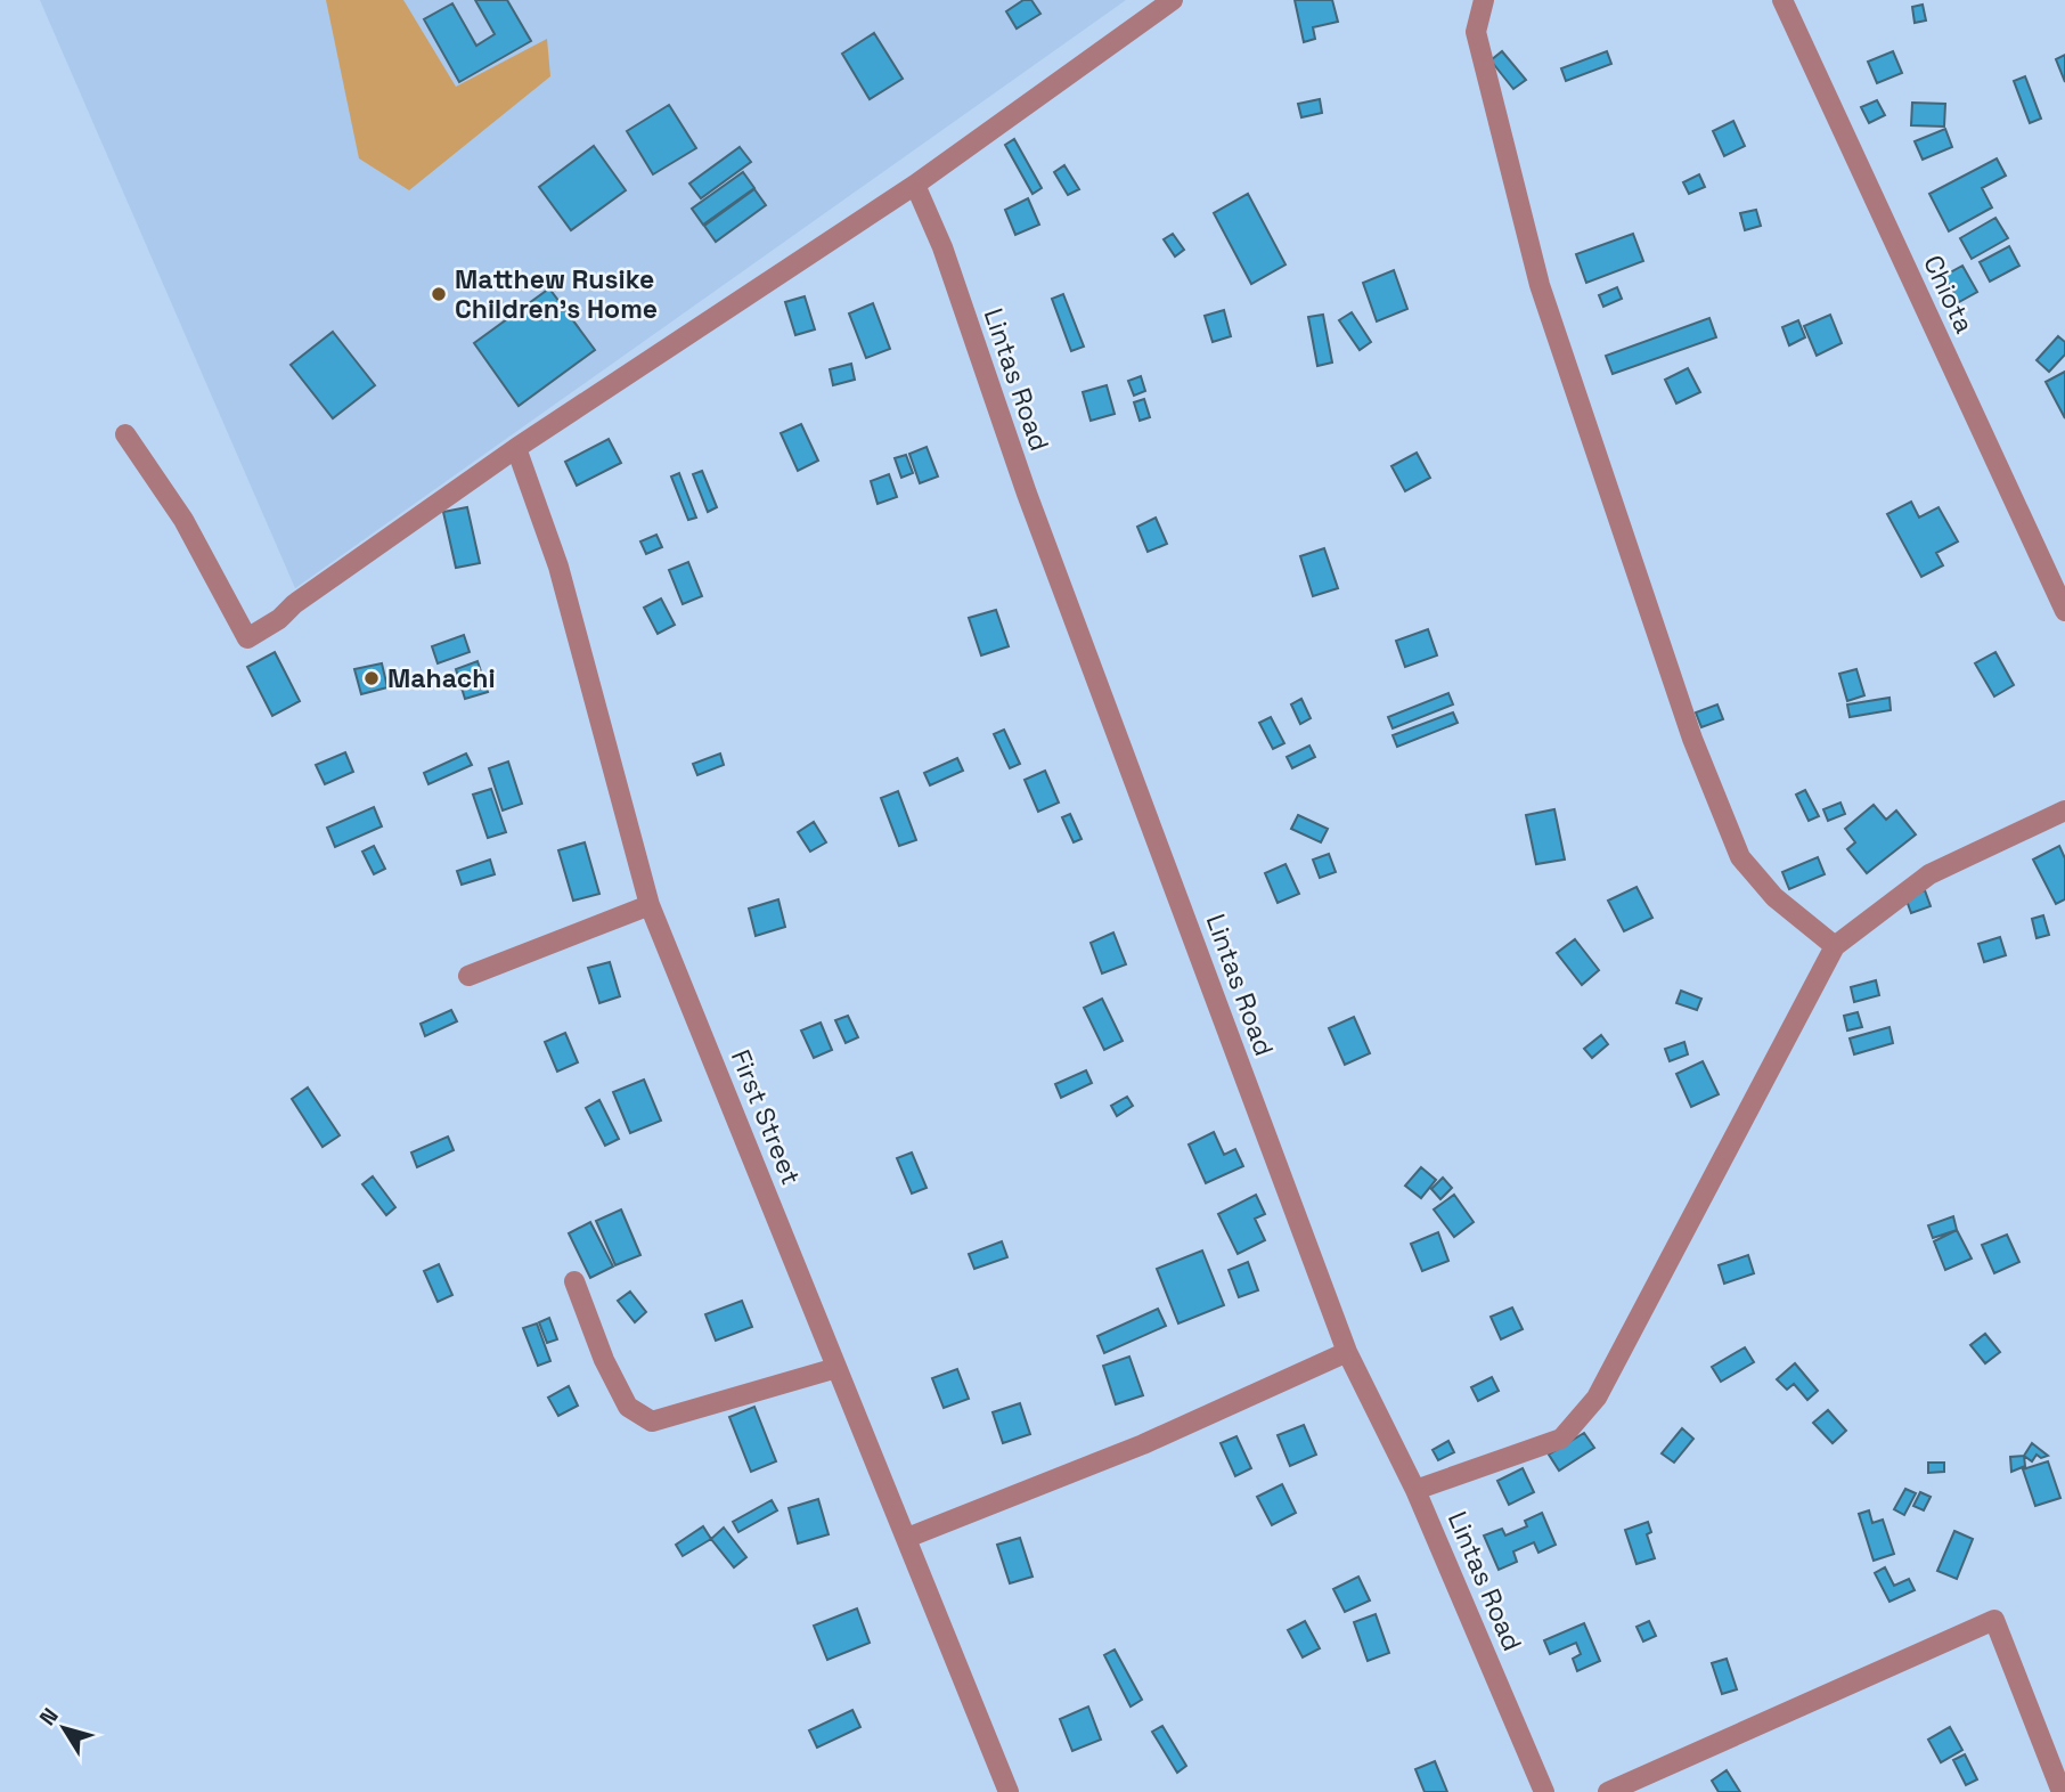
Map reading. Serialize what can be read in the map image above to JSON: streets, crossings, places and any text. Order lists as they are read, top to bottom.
{
  "streets": {
    "street": ["Chiota", "Lintas Road", "First Street"]
  },
  "places": ["Matthew Rusike Children's Home", "Mahachi"],
  "north": "top left"
}
